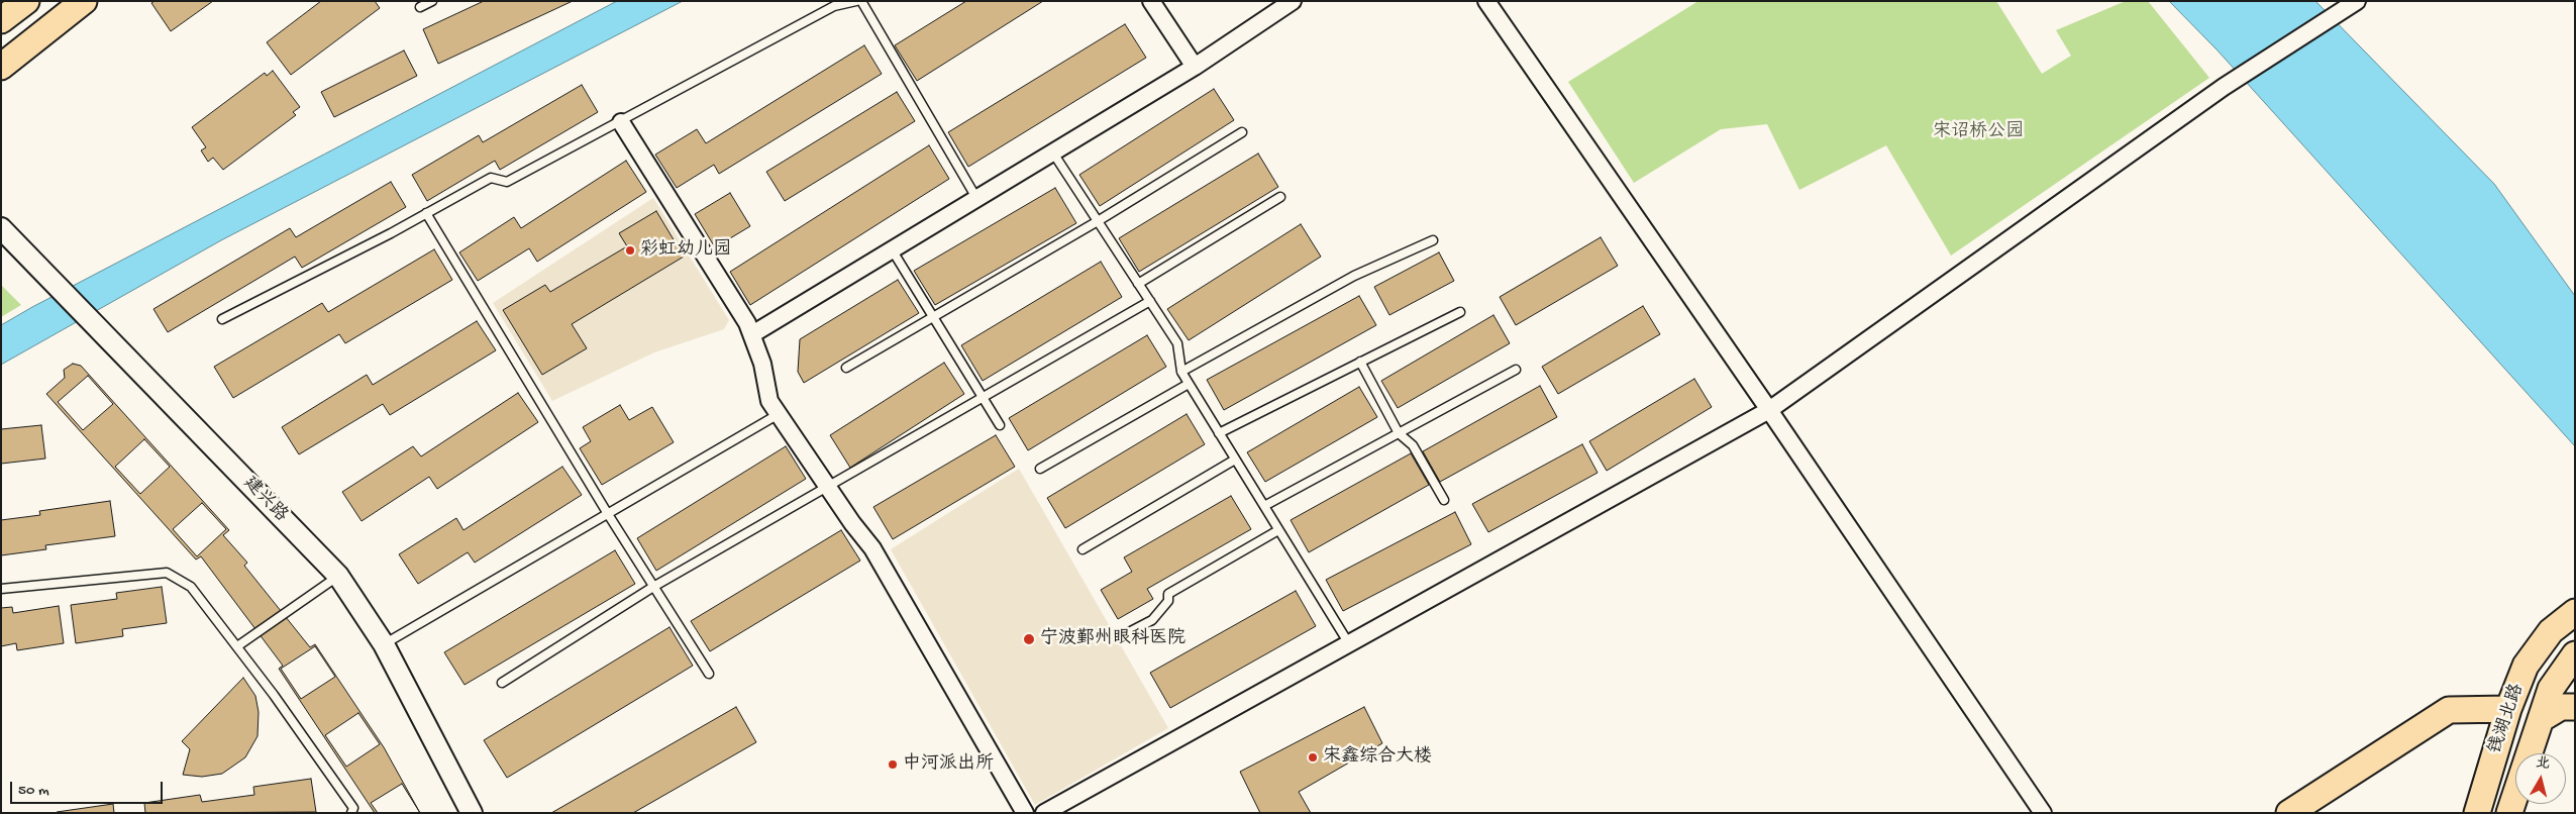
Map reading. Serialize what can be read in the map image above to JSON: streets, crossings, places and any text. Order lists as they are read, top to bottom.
{
  "streets": {
    "main road": ["钱湖北路"],
    "street": ["建兴路"]
  },
  "parks": ["宋诏桥公园"],
  "places": [
    "彩虹幼儿园",
    "宁波鄞州眼科医院",
    "宋鑫综合大楼",
    "中河派出所"
  ],
  "scale_bar": "50 m",
  "north": "top"
}
